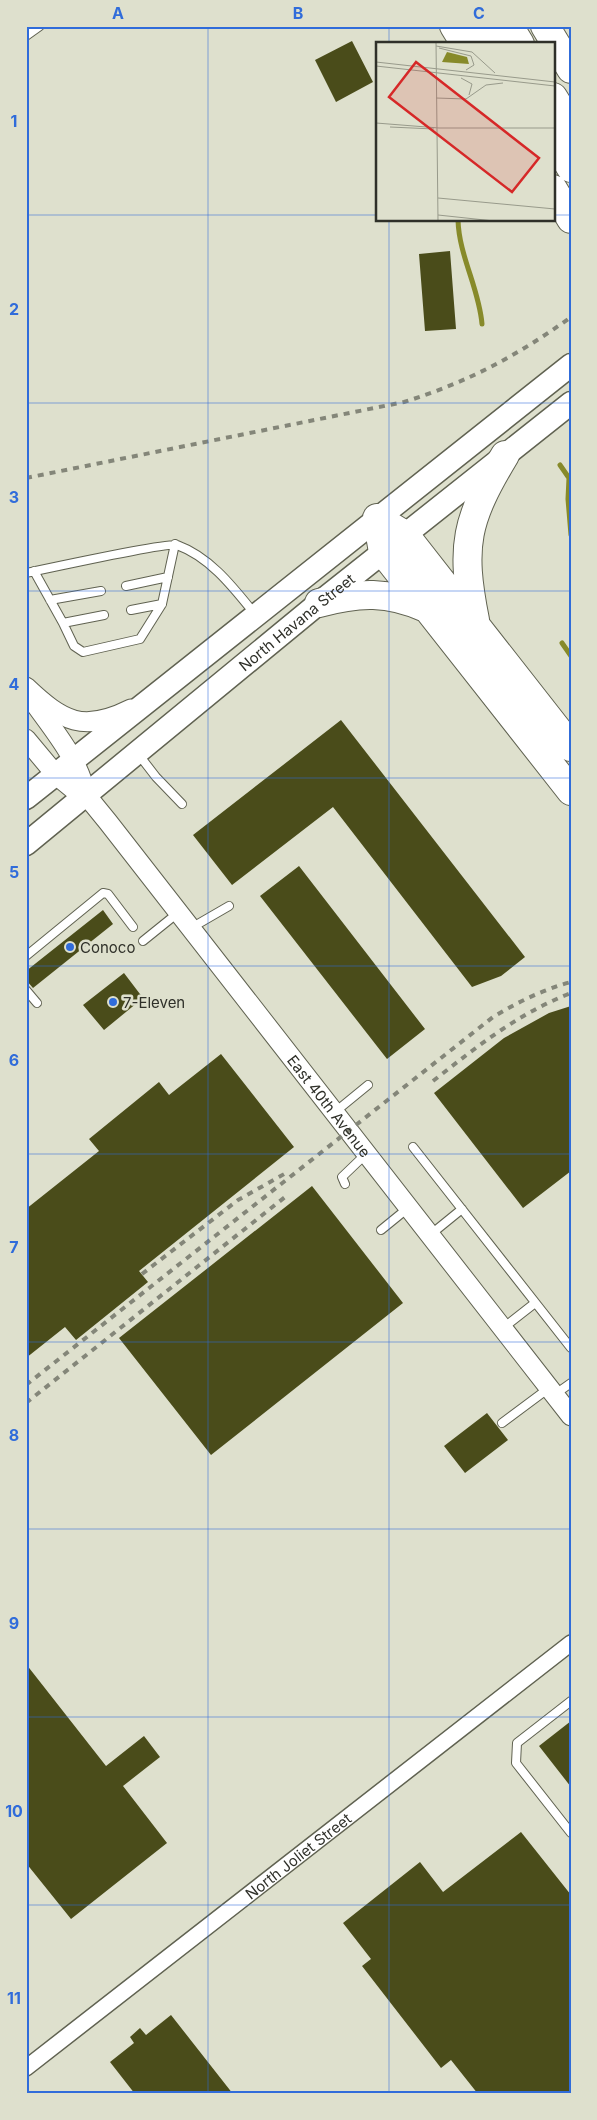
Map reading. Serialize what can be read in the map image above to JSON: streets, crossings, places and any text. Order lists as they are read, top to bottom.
{
  "streets": {
    "main road": ["North Havana Street"],
    "street": ["East 40th Avenue", "North Joliet Street"]
  },
  "crossings": [
    ["North Havana Street", "East 40th Avenue"]
  ],
  "places": ["Conoco", "7-Eleven"],
  "grid": {
    "columns": ["A", "B", "C"],
    "rows": [
      "1",
      "2",
      "3",
      "4",
      "5",
      "6",
      "7",
      "8",
      "9",
      "10",
      "11"
    ]
  }
}
